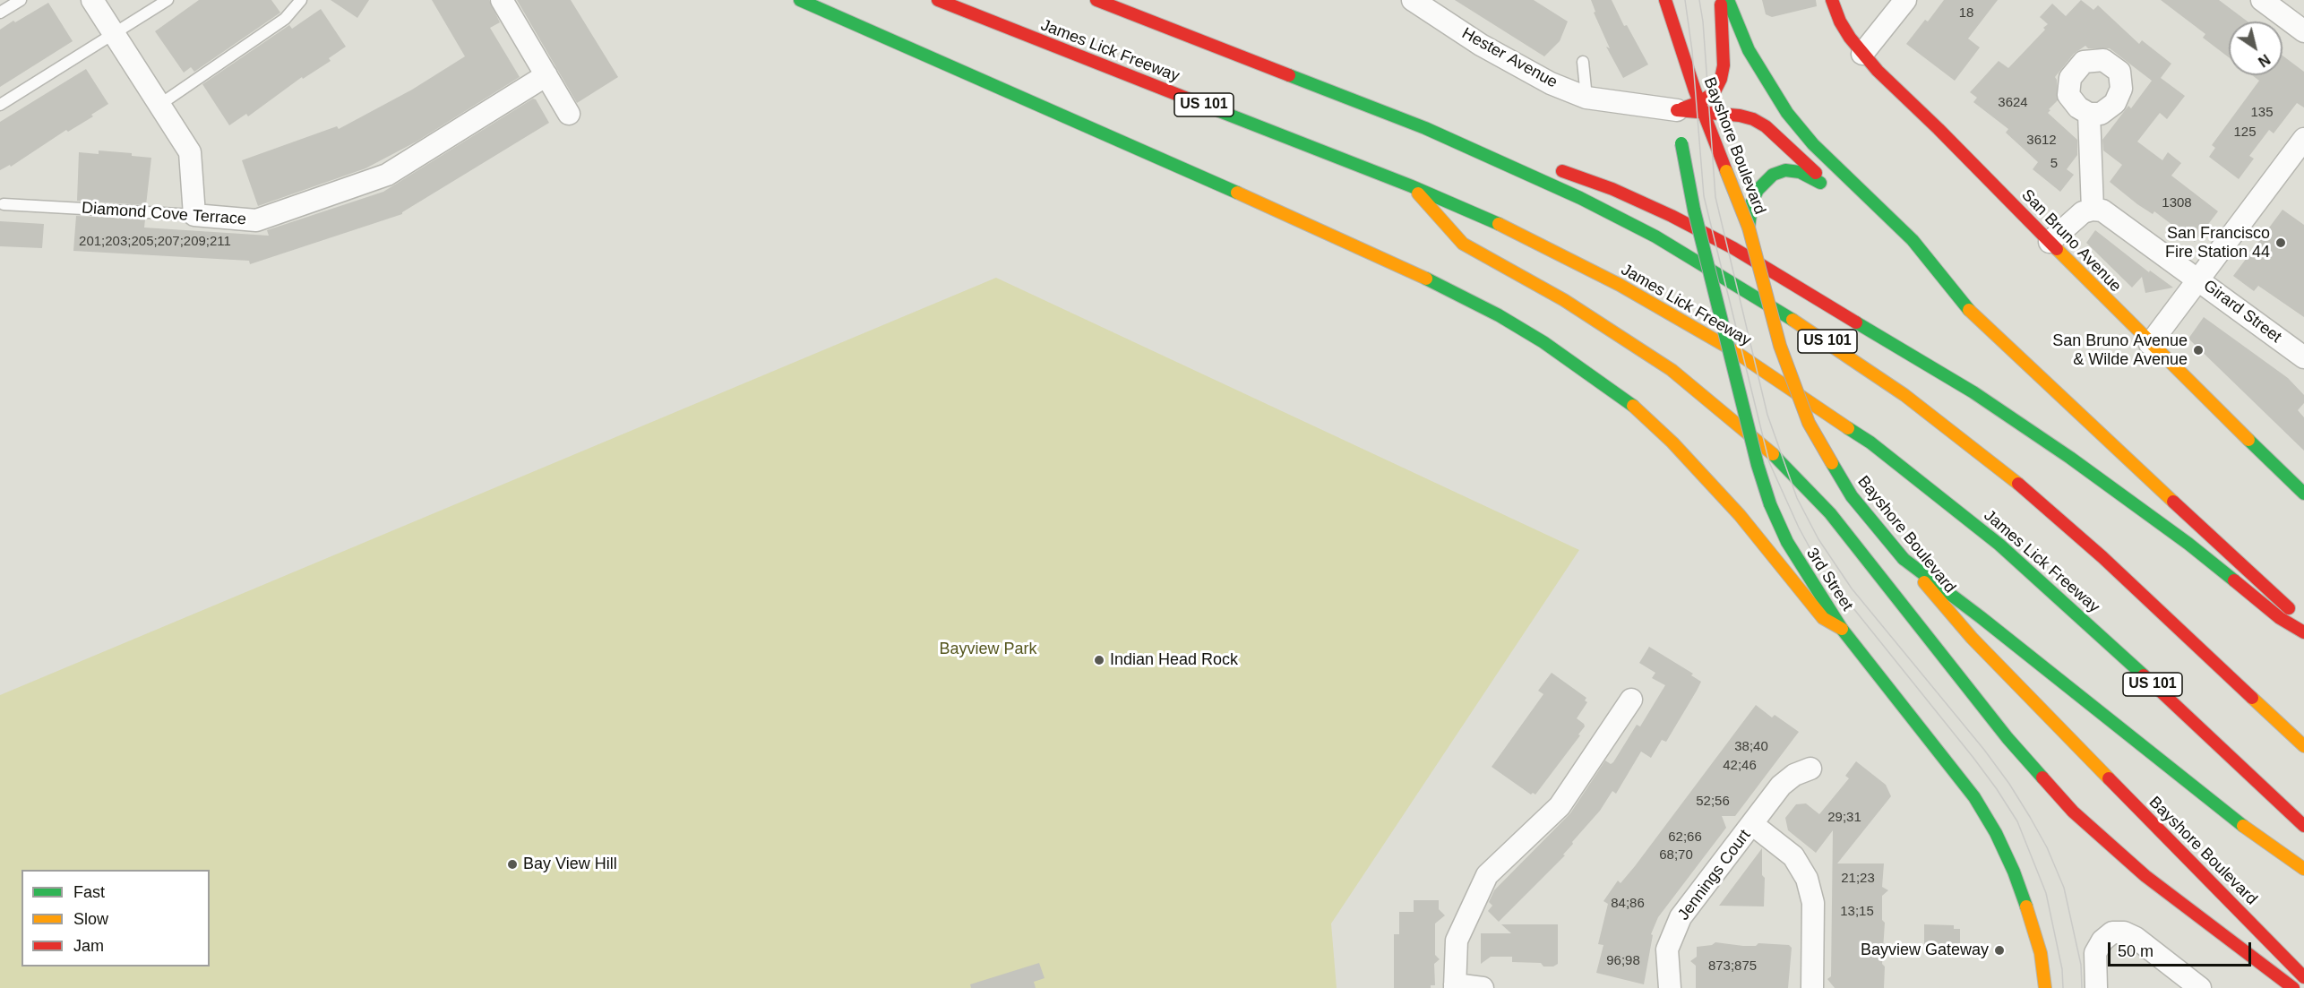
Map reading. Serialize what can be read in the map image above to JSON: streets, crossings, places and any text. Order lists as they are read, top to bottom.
{
  "streets": {
    "main road": [
      "James Lick Freeway",
      "US 101",
      "Bayshore Boulevard",
      "San Bruno Avenue",
      "3rd Street"
    ],
    "street": [
      "Hester Avenue",
      "Diamond Cove Terrace",
      "Girard Street",
      "Jennings Court"
    ]
  },
  "crossings": [
    ["Hester Avenue", "3rd Street"]
  ],
  "parks": ["Bayview Park"],
  "places": [
    "San Francisco Fire Station 44",
    "San Bruno Avenue & Wilde Avenue",
    "Indian Head Rock",
    "Bay View Hill",
    "Bayview Gateway"
  ],
  "house_numbers": [
    "18",
    "3624",
    "135",
    "125",
    "3612",
    "5",
    "1308",
    "201;203;205;207;209;211",
    "38;40",
    "42;46",
    "52;56",
    "29;31",
    "62;66",
    "68;70",
    "21;23",
    "84;86",
    "13;15",
    "96;98",
    "873;875"
  ],
  "legend": ["Fast", "Slow", "Jam"],
  "scale_bar": "50 m",
  "north": "bottom right"
}
